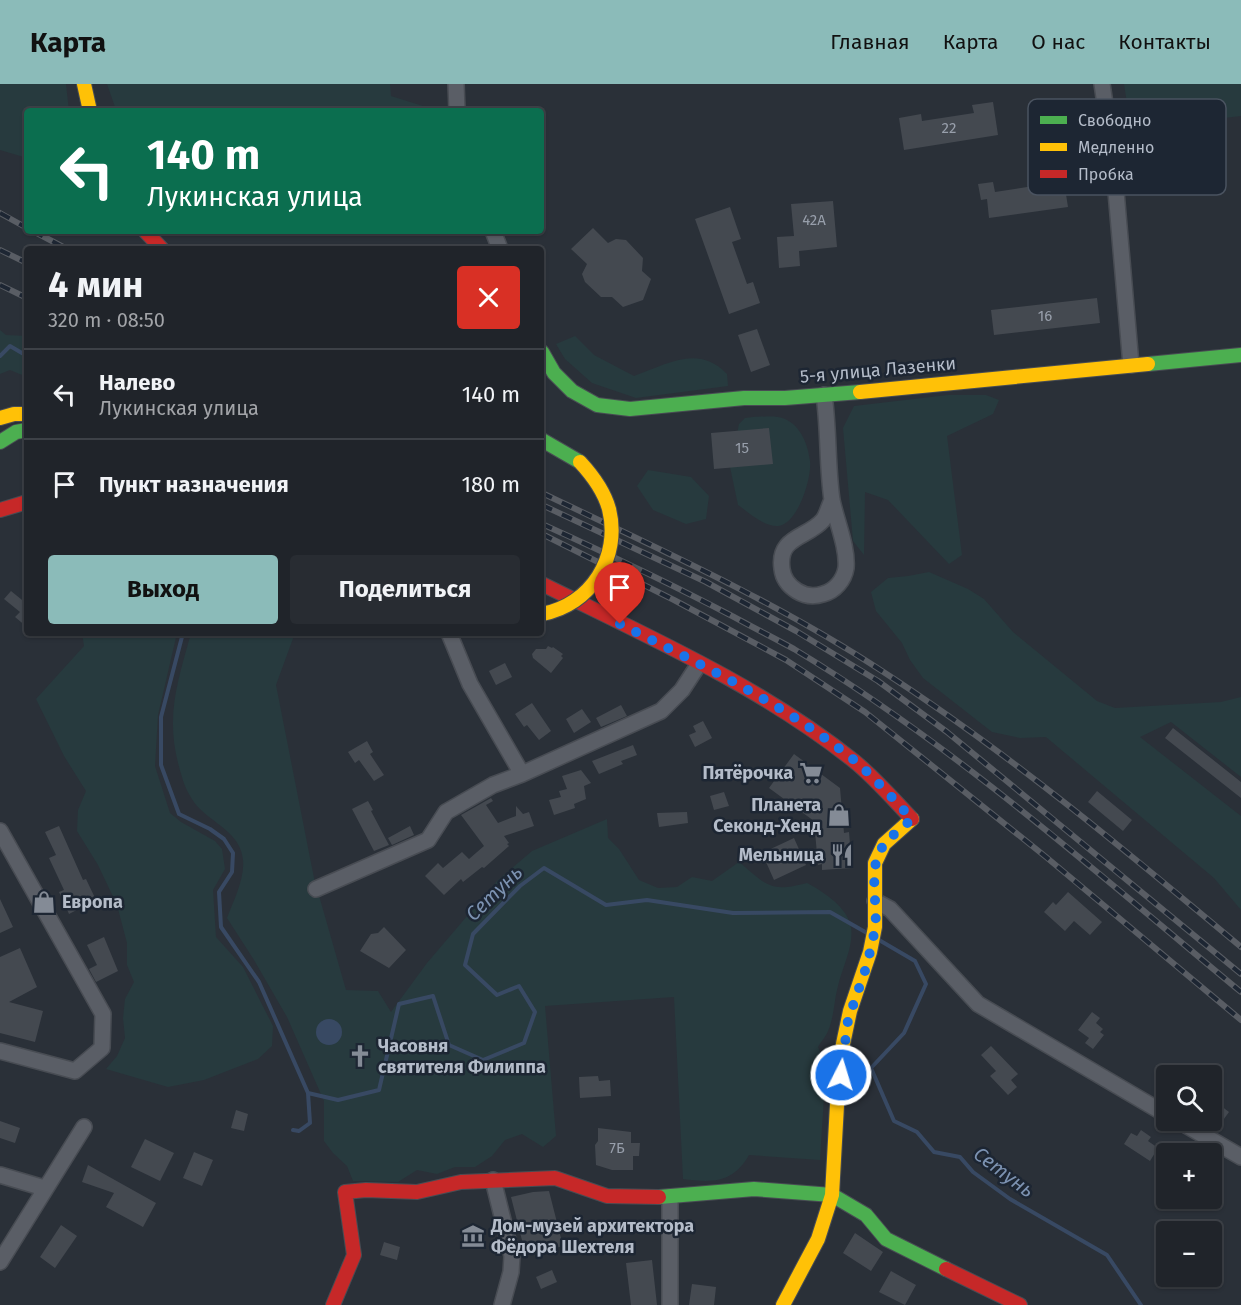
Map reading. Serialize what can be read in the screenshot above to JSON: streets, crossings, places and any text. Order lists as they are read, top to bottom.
{
  "streets": {
    "street": ["5-я улица Лазенки"]
  },
  "water": ["Сетунь"],
  "places": {
    "supermarket": ["Пятёрочка"],
    "shop": ["Планета Секонд-Хенд", "Европа"],
    "restaurant": ["Мельница"],
    "church": ["Часовня святителя Филиппа"],
    "museum": ["Дом-музей архитектора Фёдора Шехтеля"]
  },
  "house_numbers": [
    "22",
    "42А",
    "16",
    "15",
    "7Б"
  ],
  "legend": ["Свободно", "Медленно", "Пробка"],
  "page": {
    "header": "Карта",
    "nav": [
      "Главная",
      "Карта",
      "О нас",
      "Контакты"
    ],
    "turn": ["140 m", "Лукинская улица"],
    "heading": ["4 мин", "320 m · 08:50"],
    "list": [
      {
        "name": "Налево",
        "note": "Лукинская улица",
        "value": "140 m"
      },
      {
        "name": "Пункт назначения",
        "value": "180 m"
      }
    ],
    "buttons": ["Выход", "Поделиться"],
    "map_buttons": ["+", "−"]
  }
}
